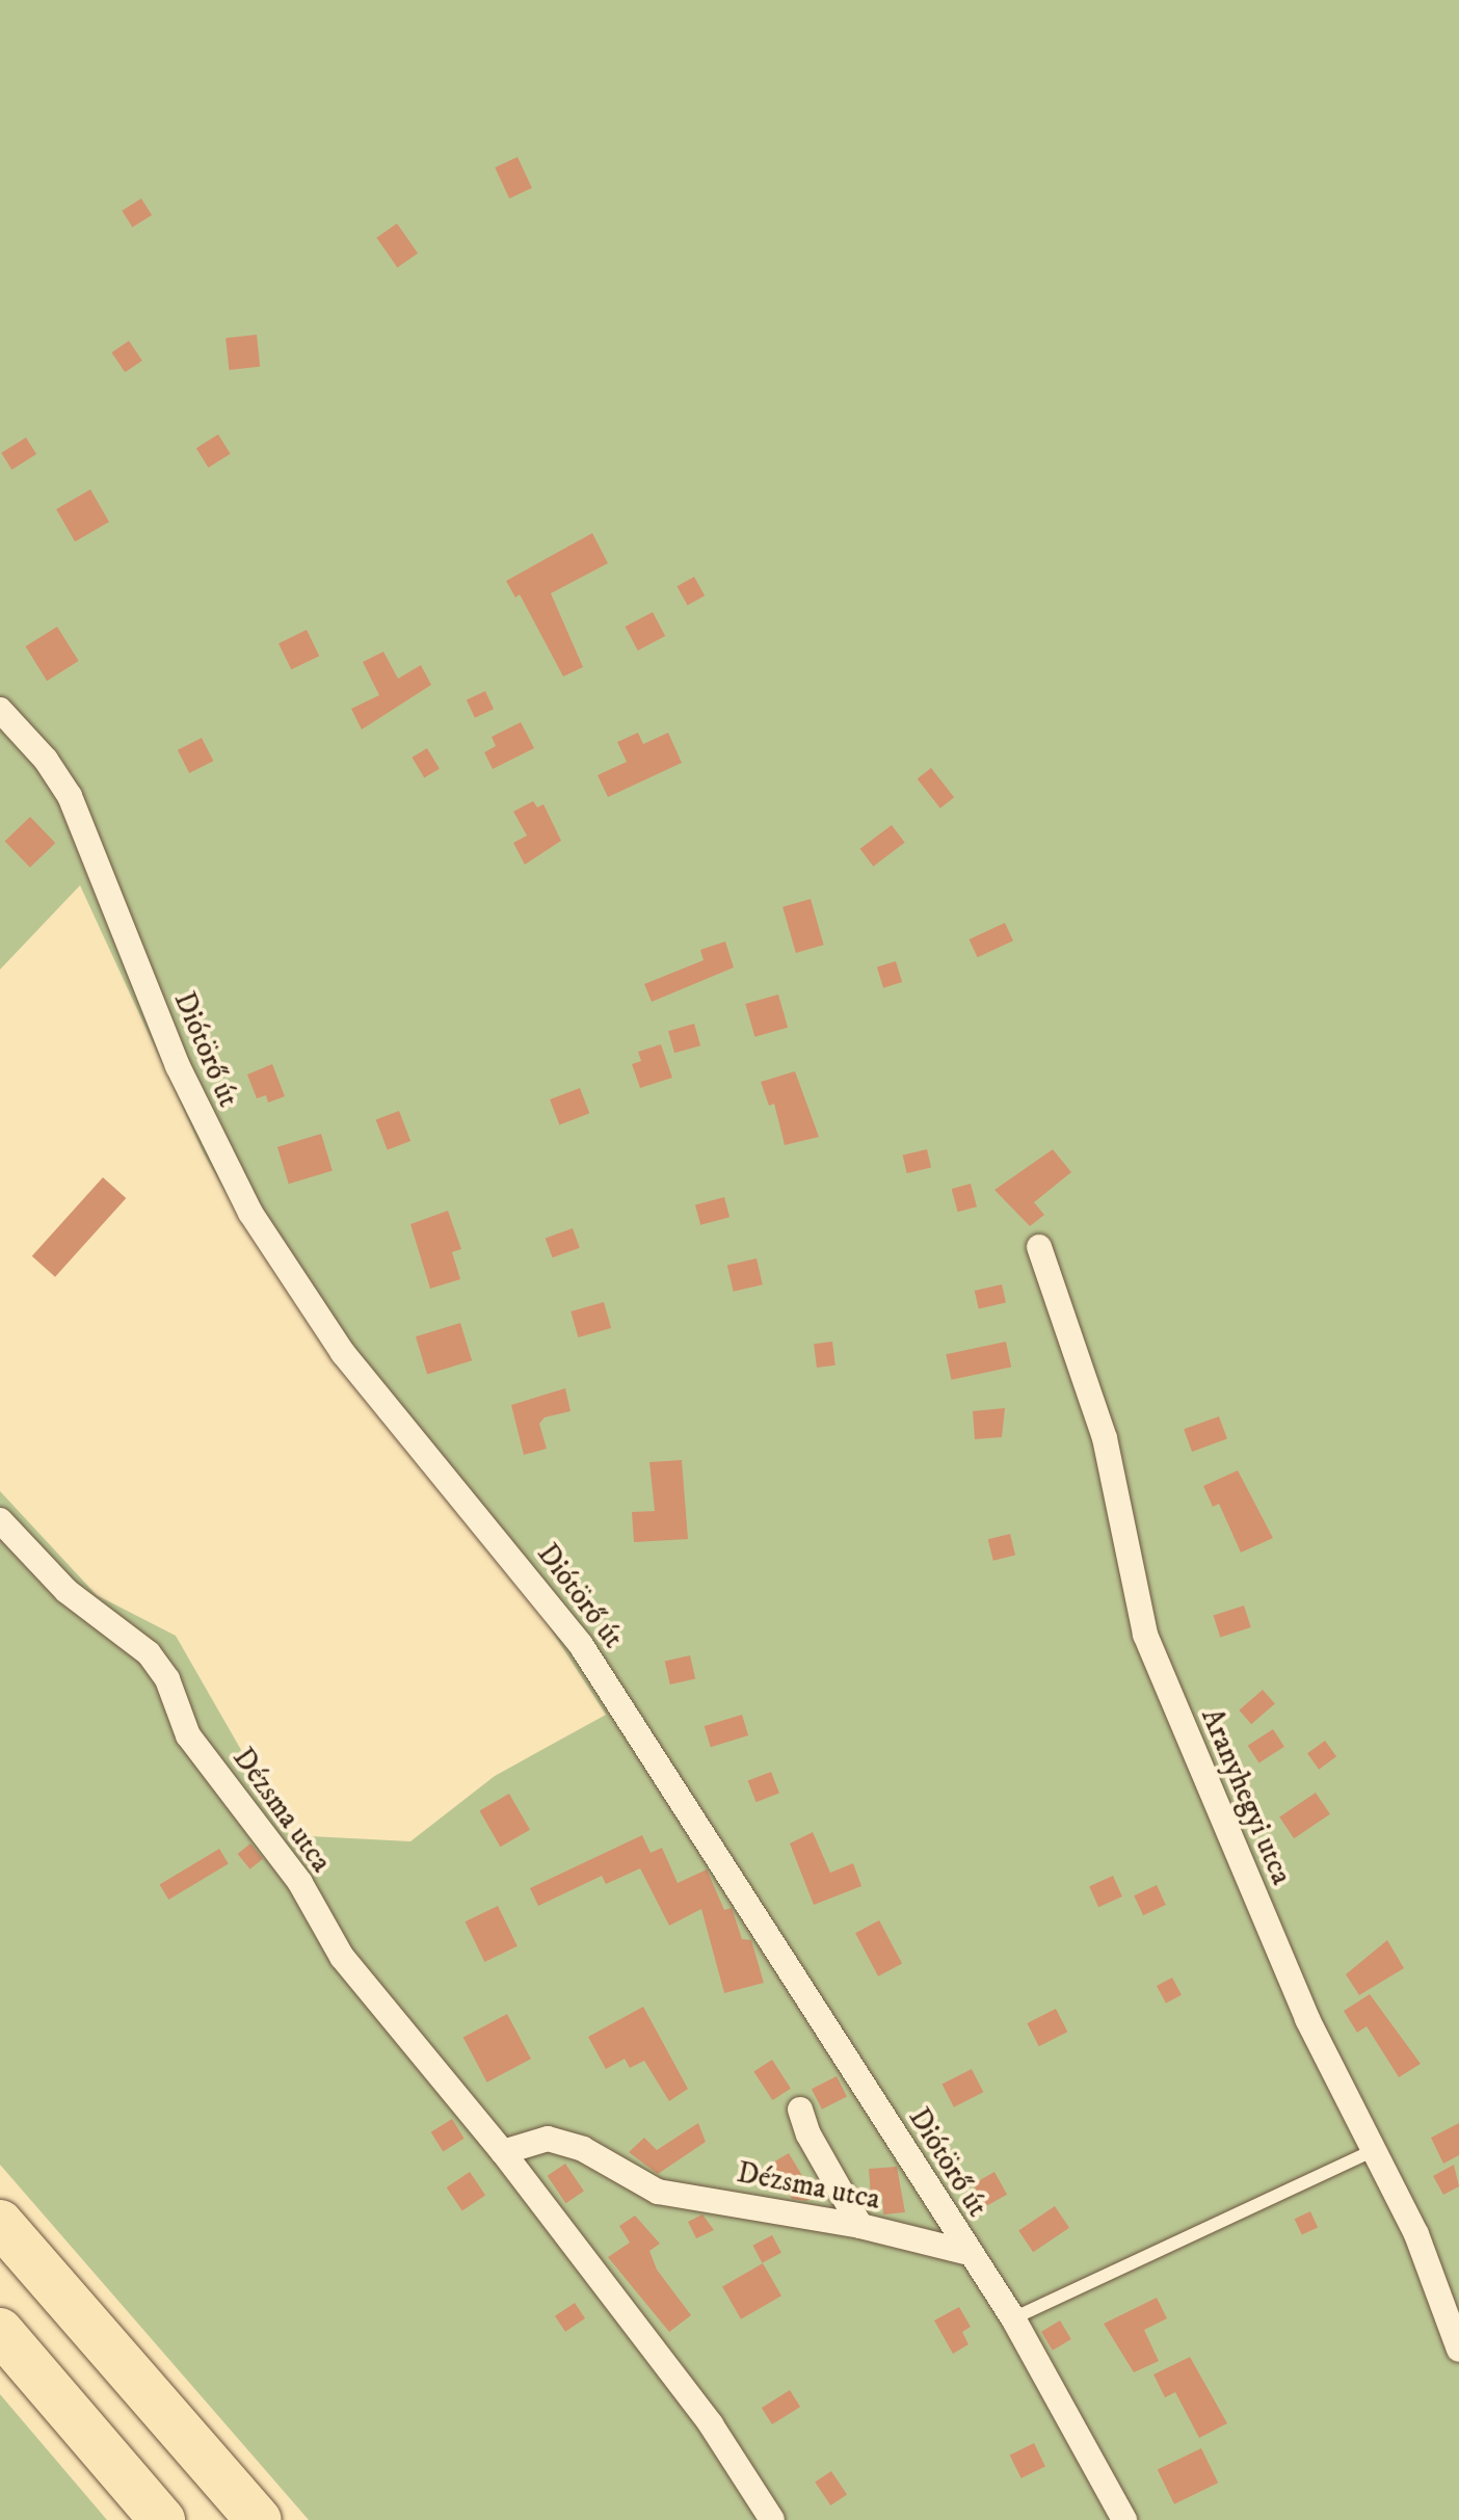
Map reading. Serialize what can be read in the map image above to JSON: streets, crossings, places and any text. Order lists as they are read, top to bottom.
{
  "streets": {
    "street": ["Diótörő út", "Aranyhegyi utca", "Dézsma utca"]
  },
  "crossings": [
    ["Diótörő út", "Dézsma utca"]
  ]
}
